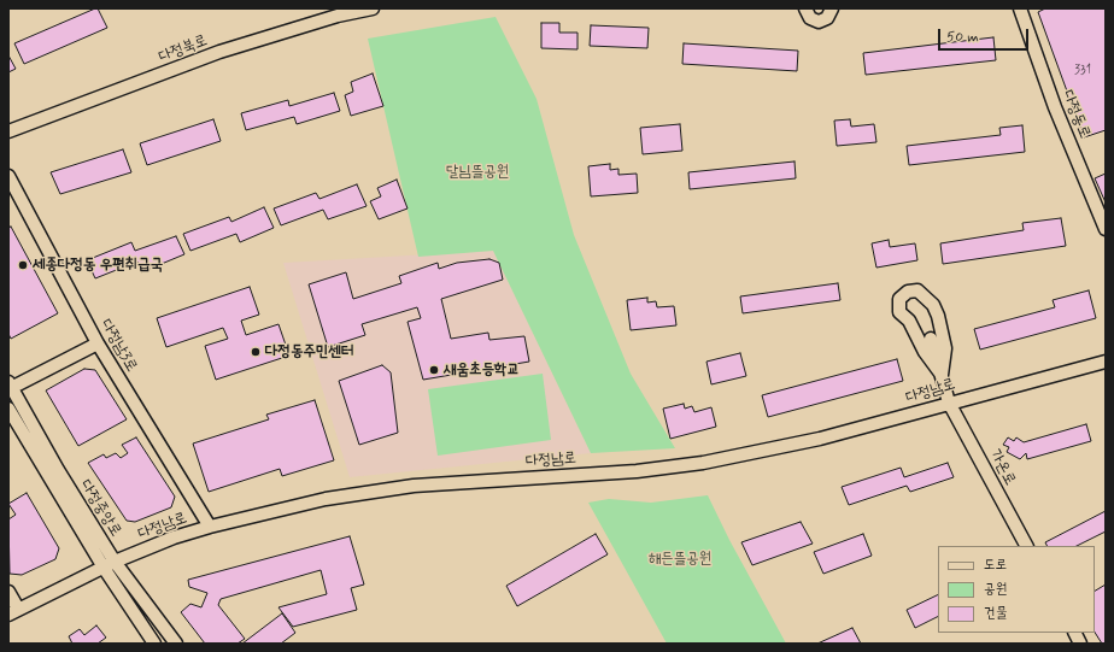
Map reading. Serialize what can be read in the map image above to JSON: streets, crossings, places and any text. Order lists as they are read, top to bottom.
{
  "streets": {
    "street": [
      "다정북로",
      "다정동로",
      "다정남3로",
      "다정남로",
      "가온로",
      "다정중앙로"
    ]
  },
  "crossings": [
    ["다정남3로", "다정남로"],
    ["다정남로", "가온로"],
    ["다정남로", "다정중앙로"]
  ],
  "parks": ["달님뜰공원", "해든뜰공원"],
  "places": ["세종다정동 우편취급국", "다정동주민센터", "새움초등학교"],
  "house_numbers": ["331"],
  "legend": ["도로", "공원", "건물"],
  "scale_bar": "50 m"
}
